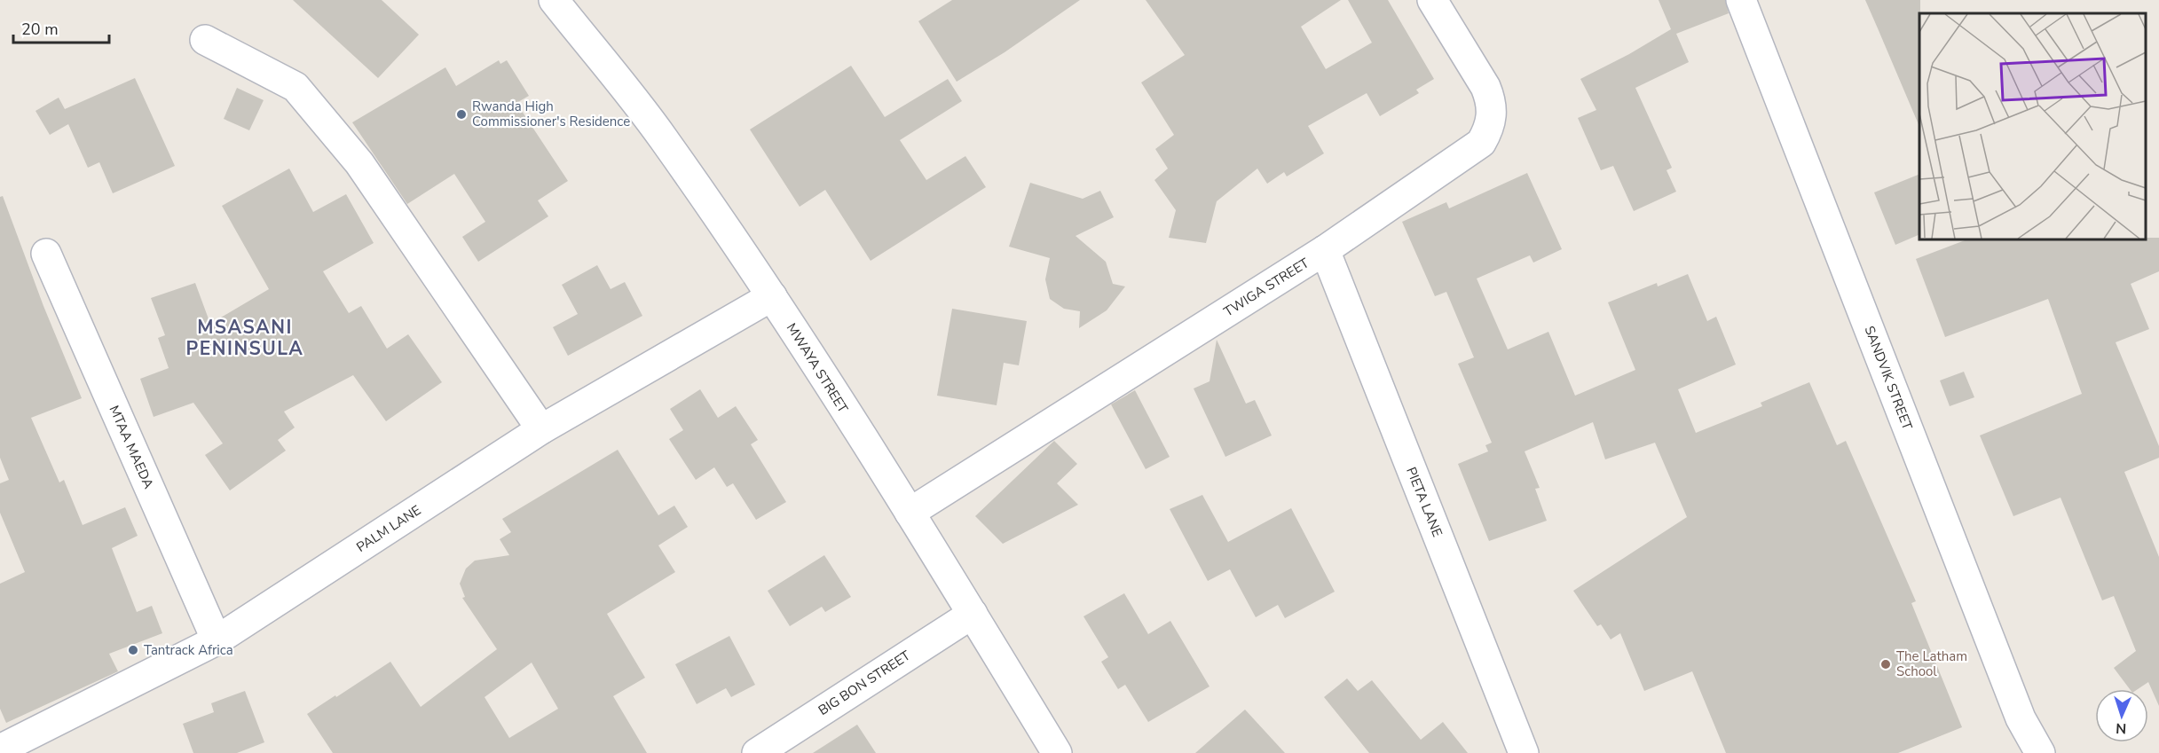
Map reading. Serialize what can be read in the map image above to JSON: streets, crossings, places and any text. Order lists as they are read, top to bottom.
{
  "streets": {
    "street": [
      "TWIGA STREET",
      "MWAYA STREET",
      "SANDVIK STREET",
      "MTAA MAEDA",
      "PIETA LANE",
      "PALM LANE",
      "BIG BON STREET"
    ]
  },
  "crossings": [
    ["TWIGA STREET", "MWAYA STREET"],
    ["TWIGA STREET", "PIETA LANE"],
    ["MWAYA STREET", "PALM LANE"],
    ["MWAYA STREET", "BIG BON STREET"],
    ["MTAA MAEDA", "PALM LANE"]
  ],
  "districts": ["MSASANI PENINSULA"],
  "places": ["Rwanda High Commissioner's Residence", "Tantrack Africa", "The Latham School"],
  "scale_bar": "20 m",
  "north": "bottom"
}
